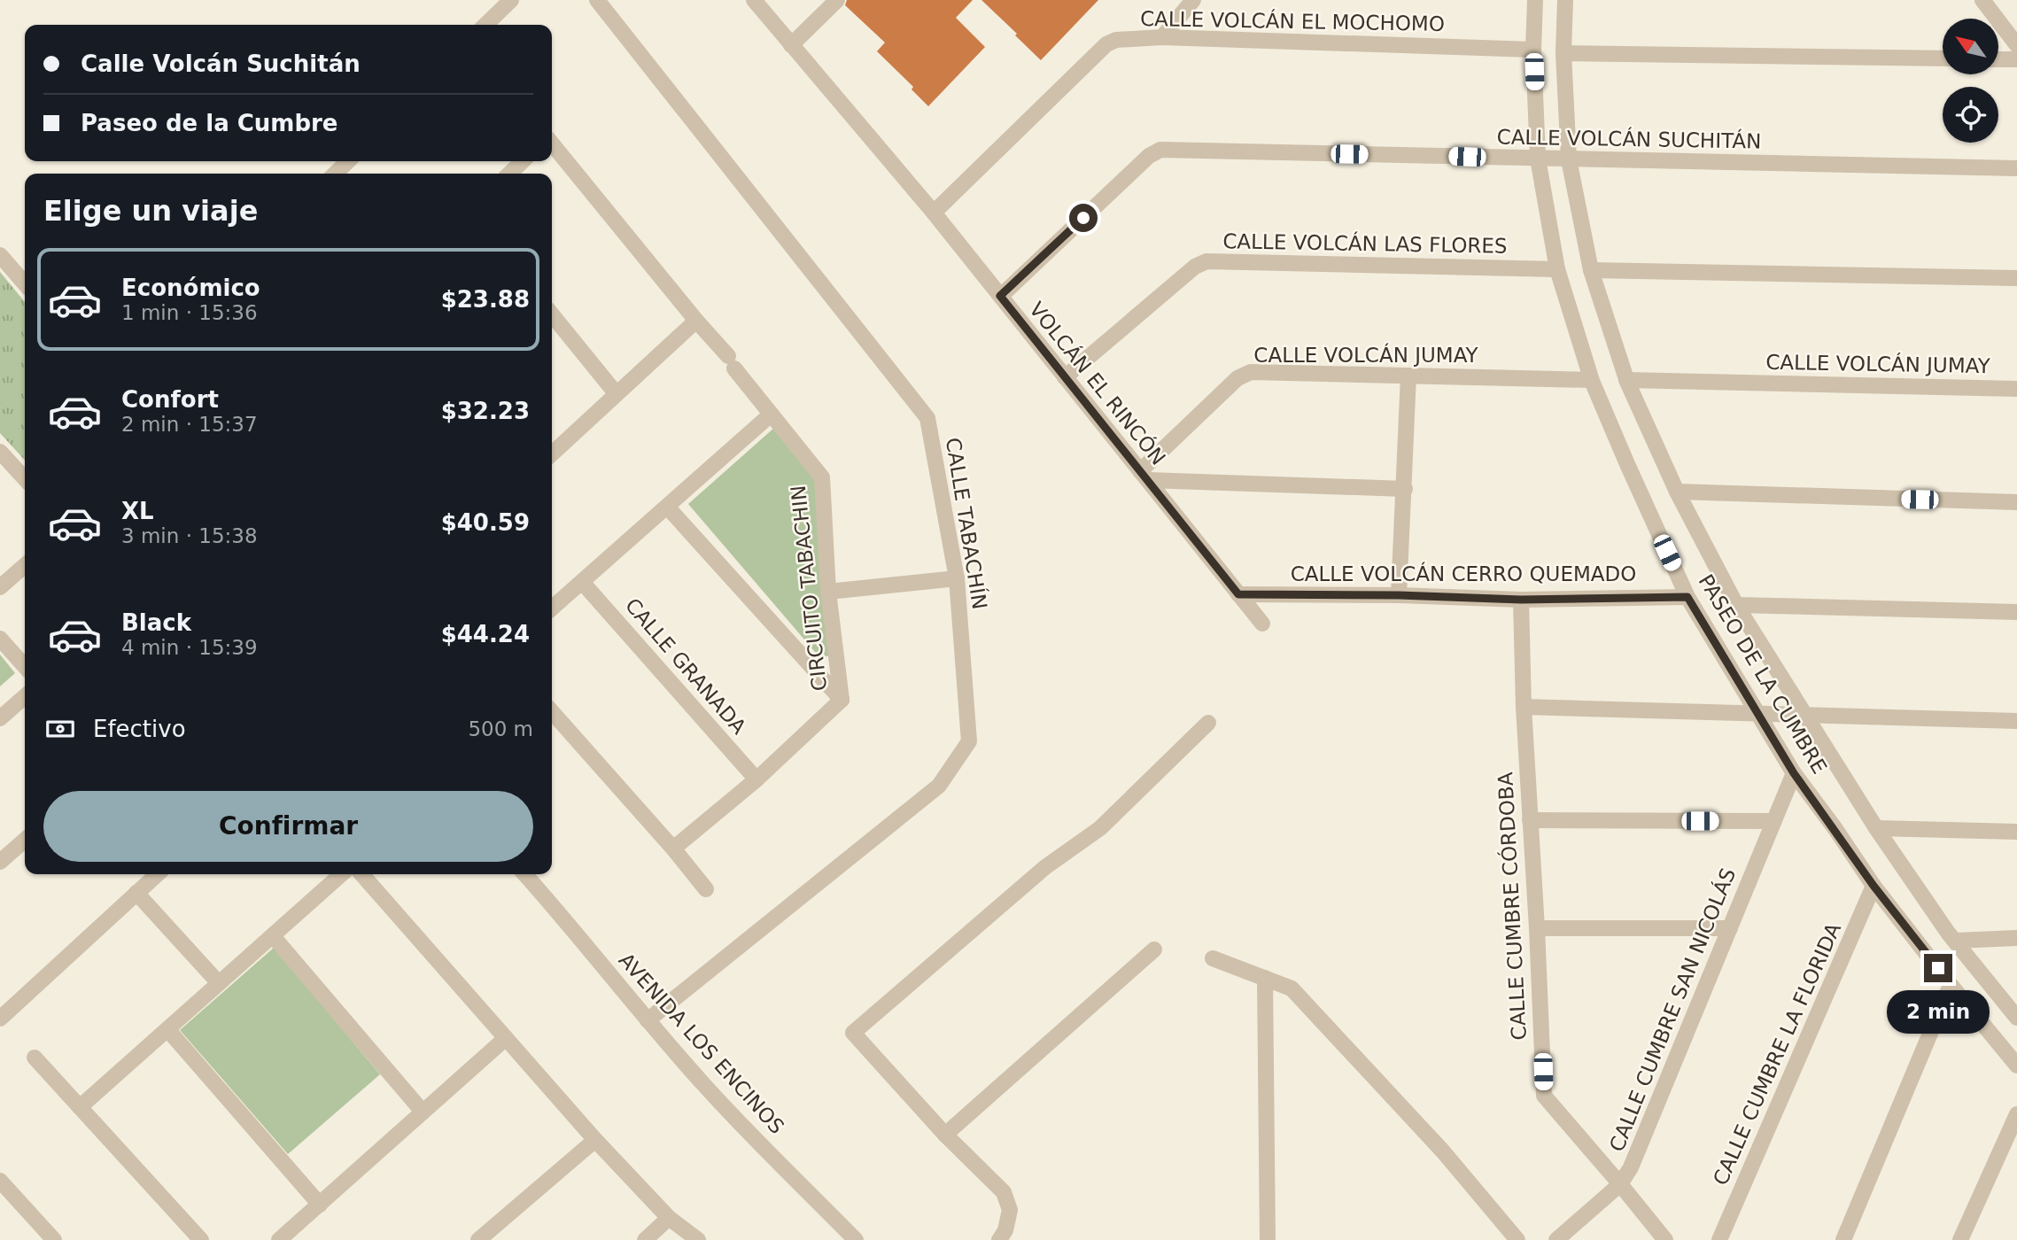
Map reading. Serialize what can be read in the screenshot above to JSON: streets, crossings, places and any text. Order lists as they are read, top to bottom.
{
  "streets": {
    "street": [
      "CALLE VOLCÁN EL MOCHOMO",
      "CALLE VOLCÁN SUCHITÁN",
      "CALLE VOLCÁN LAS FLORES",
      "CALLE VOLCÁN JUMAY",
      "VOLCÁN EL RINCÓN",
      "CALLE TABACHÍN",
      "CALLE VOLCÁN CERRO QUEMADO",
      "CIRCUITO TABACHIN",
      "CALLE GRANADA",
      "PASEO DE LA CUMBRE",
      "CALLE CUMBRE CÓRDOBA",
      "CALLE CUMBRE SAN NICOLÁS",
      "AVENIDA LOS ENCINOS",
      "CALLE CUMBRE LA FLORIDA"
    ]
  },
  "crossings": [
    ["CALLE VOLCÁN EL MOCHOMO", "VOLCÁN EL RINCÓN"],
    ["CALLE VOLCÁN EL MOCHOMO", "PASEO DE LA CUMBRE"],
    ["CALLE VOLCÁN SUCHITÁN", "VOLCÁN EL RINCÓN"],
    ["CALLE VOLCÁN SUCHITÁN", "PASEO DE LA CUMBRE"],
    ["CALLE VOLCÁN LAS FLORES", "VOLCÁN EL RINCÓN"],
    ["CALLE VOLCÁN LAS FLORES", "PASEO DE LA CUMBRE"],
    ["CALLE VOLCÁN JUMAY", "VOLCÁN EL RINCÓN"],
    ["CALLE VOLCÁN JUMAY", "PASEO DE LA CUMBRE"],
    ["VOLCÁN EL RINCÓN", "CALLE VOLCÁN CERRO QUEMADO"],
    ["CALLE TABACHÍN", "AVENIDA LOS ENCINOS"],
    ["CALLE VOLCÁN CERRO QUEMADO", "PASEO DE LA CUMBRE"],
    ["CALLE VOLCÁN CERRO QUEMADO", "CALLE CUMBRE CÓRDOBA"],
    ["CIRCUITO TABACHIN", "CALLE GRANADA"],
    ["PASEO DE LA CUMBRE", "CALLE CUMBRE SAN NICOLÁS"],
    ["PASEO DE LA CUMBRE", "CALLE CUMBRE LA FLORIDA"],
    ["CALLE CUMBRE CÓRDOBA", "CALLE CUMBRE SAN NICOLÁS"]
  ],
  "north": "top left",
  "page": {
    "banner": ["Calle Volcán Suchitán", "Paseo de la Cumbre"],
    "heading": "Elige un viaje",
    "list": [
      {
        "name": "Económico",
        "note": "1 min · 15:36",
        "value": "$23.88"
      },
      {
        "name": "Confort",
        "note": "2 min · 15:37",
        "value": "$32.23"
      },
      {
        "name": "XL",
        "note": "3 min · 15:38",
        "value": "$40.59"
      },
      {
        "name": "Black",
        "note": "4 min · 15:39",
        "value": "$44.24"
      }
    ],
    "pay": ["Efectivo", "500 m"],
    "buttons": "Confirmar",
    "bubble": "2 min"
  }
}
